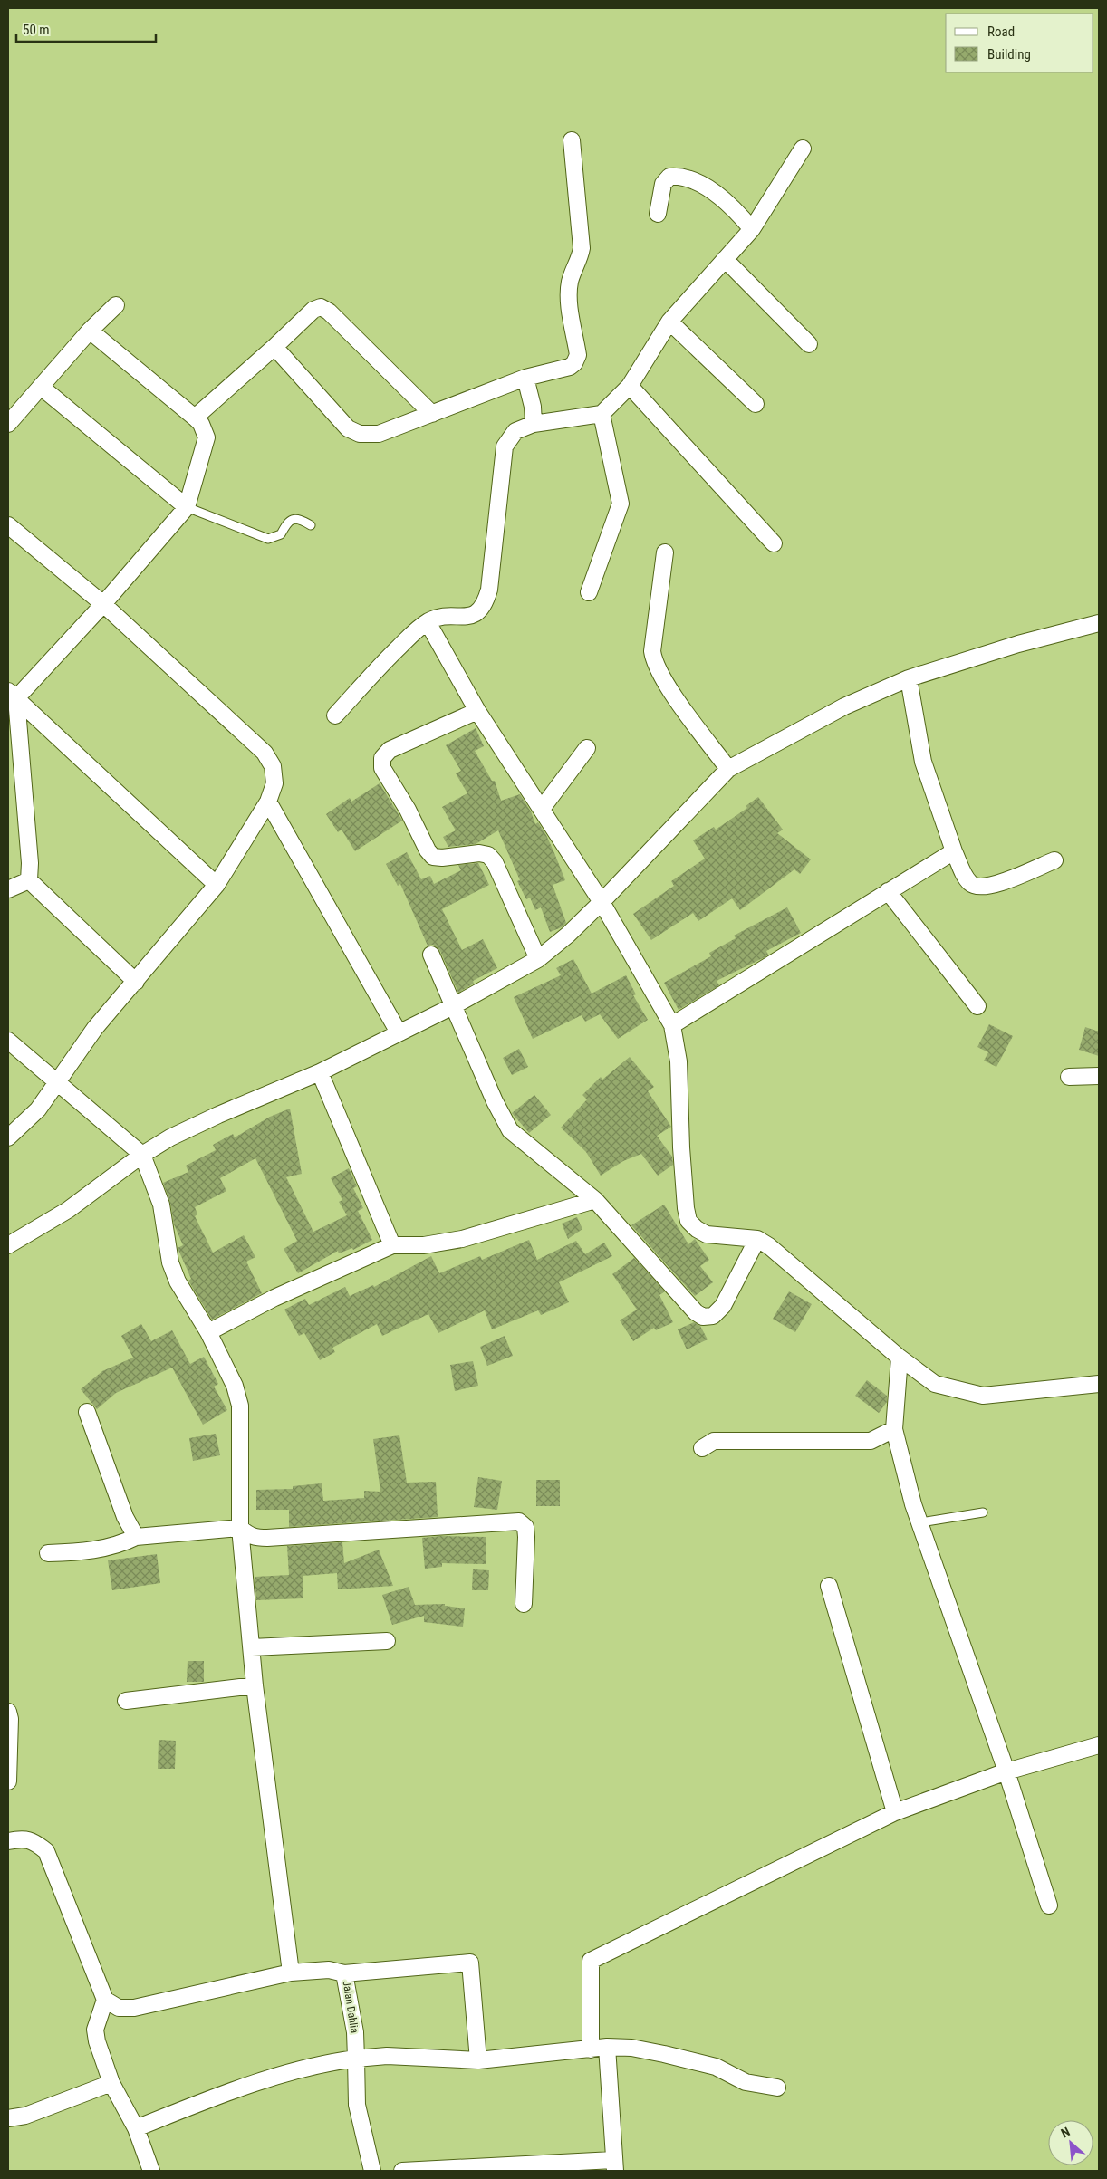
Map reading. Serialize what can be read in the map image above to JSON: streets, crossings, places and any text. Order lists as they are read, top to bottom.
{
  "streets": {
    "street": ["Jalan Dahlia"]
  },
  "legend": ["Road", "Building"],
  "scale_bar": "50 m",
  "north": "top left"
}
